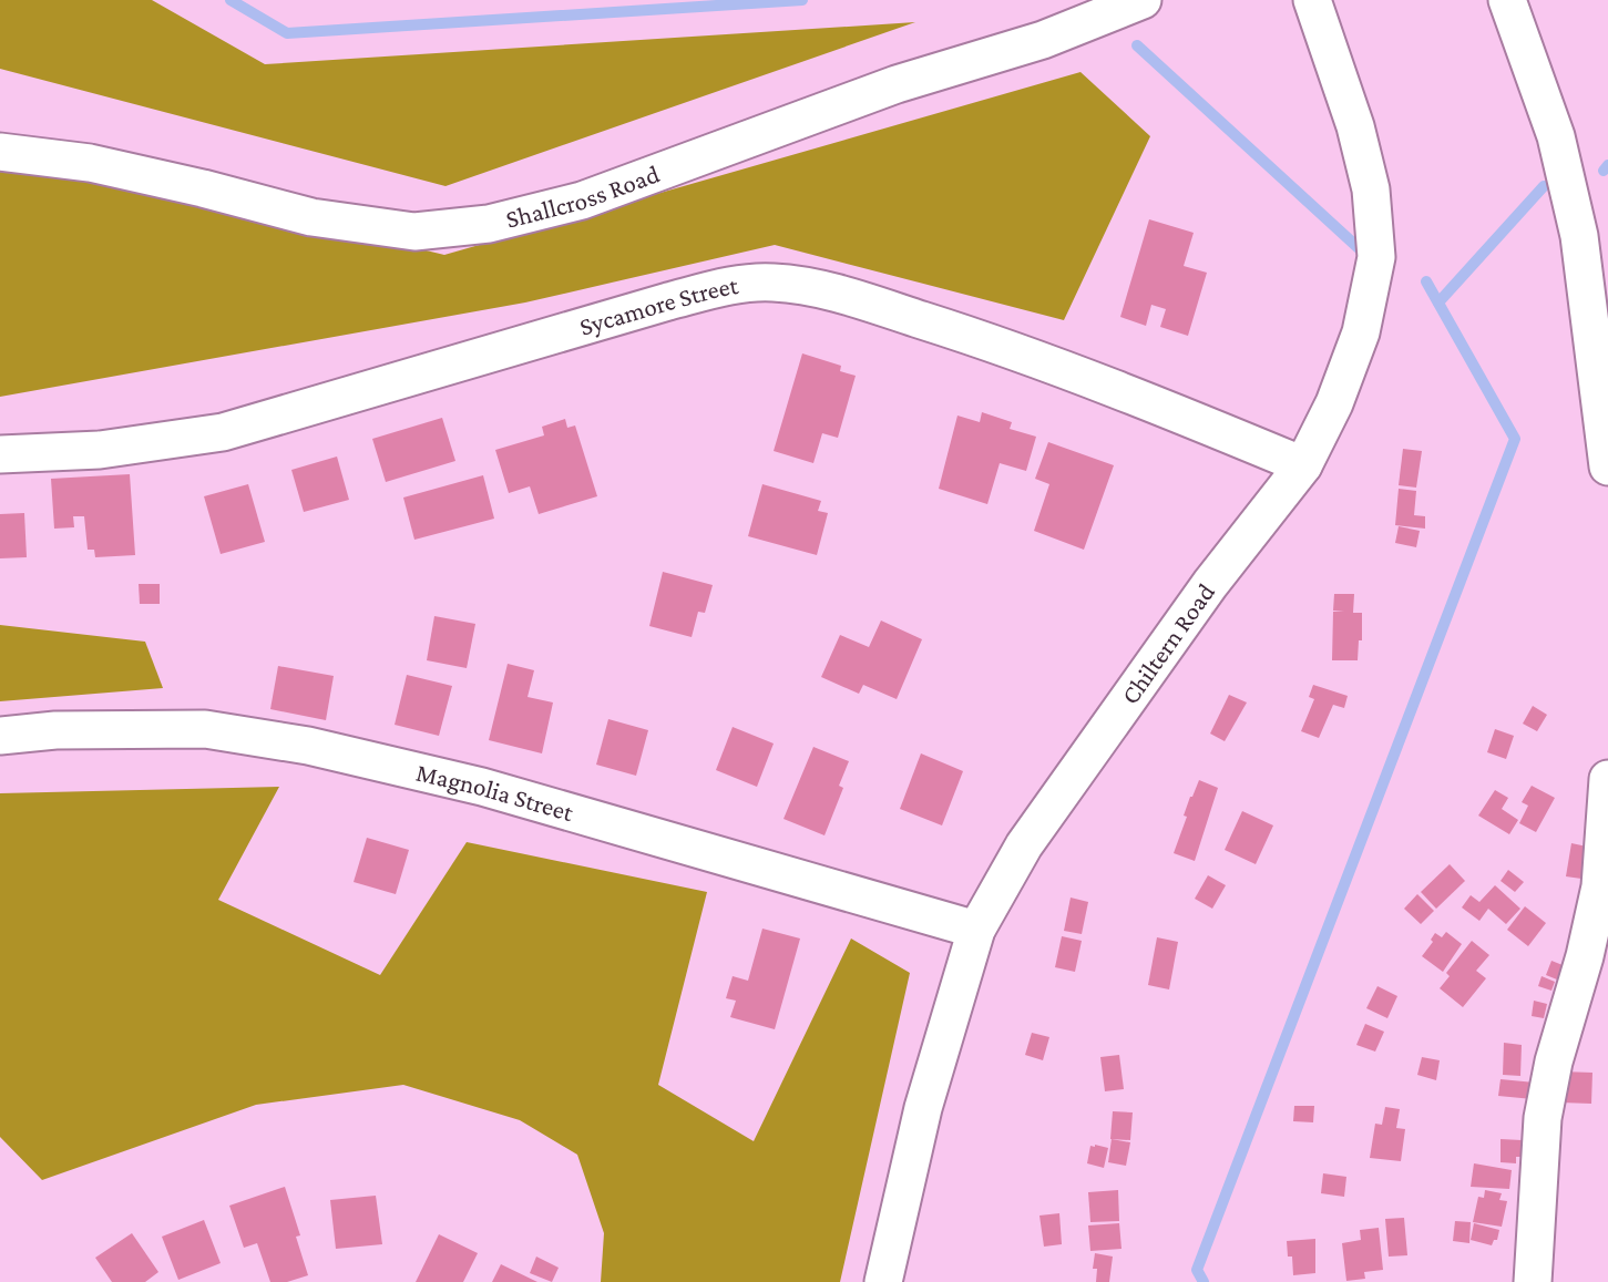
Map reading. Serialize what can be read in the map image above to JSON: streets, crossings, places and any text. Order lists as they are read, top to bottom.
{
  "streets": {
    "street": [
      "Shallcross Road",
      "Sycamore Street",
      "Chiltern Road",
      "Magnolia Street"
    ]
  },
  "crossings": [
    ["Sycamore Street", "Chiltern Road"],
    ["Chiltern Road", "Magnolia Street"]
  ]
}
